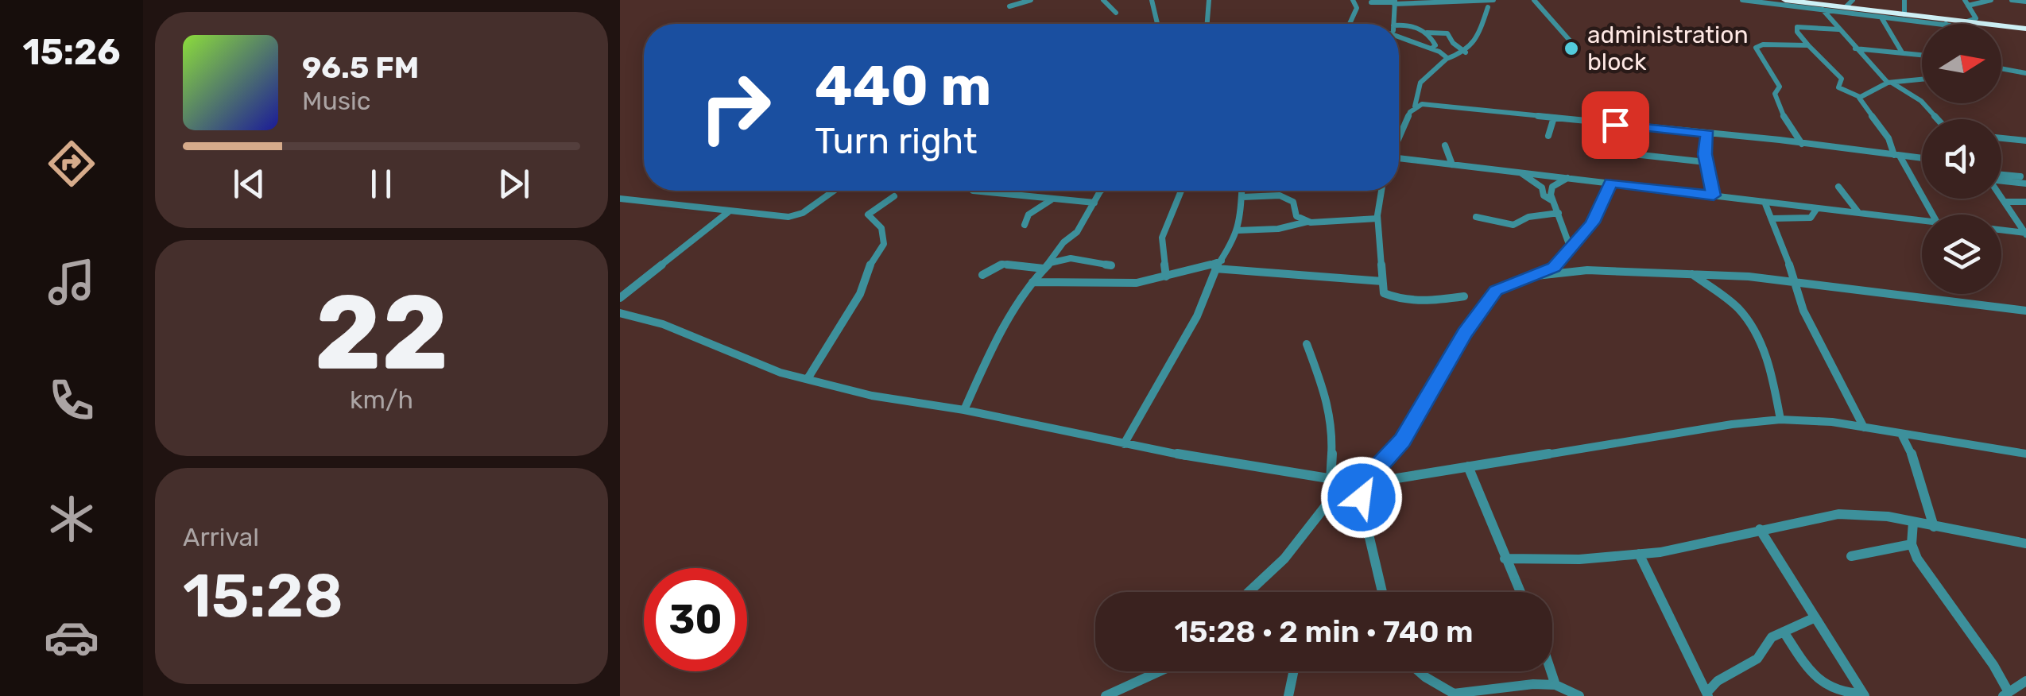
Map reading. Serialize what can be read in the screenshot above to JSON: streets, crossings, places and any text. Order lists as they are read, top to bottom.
{
  "places": ["administration block"],
  "north": "right",
  "page": {
    "tabs": "15:26",
    "turn": ["440 m", "Turn right"],
    "song": ["96.5 FM", "Music"],
    "tile": [
      ["22", "km/h"],
      ["Arrival", "15:28"]
    ],
    "limit": "30",
    "trip": "15:28 · 2 min · 740 m"
  }
}
